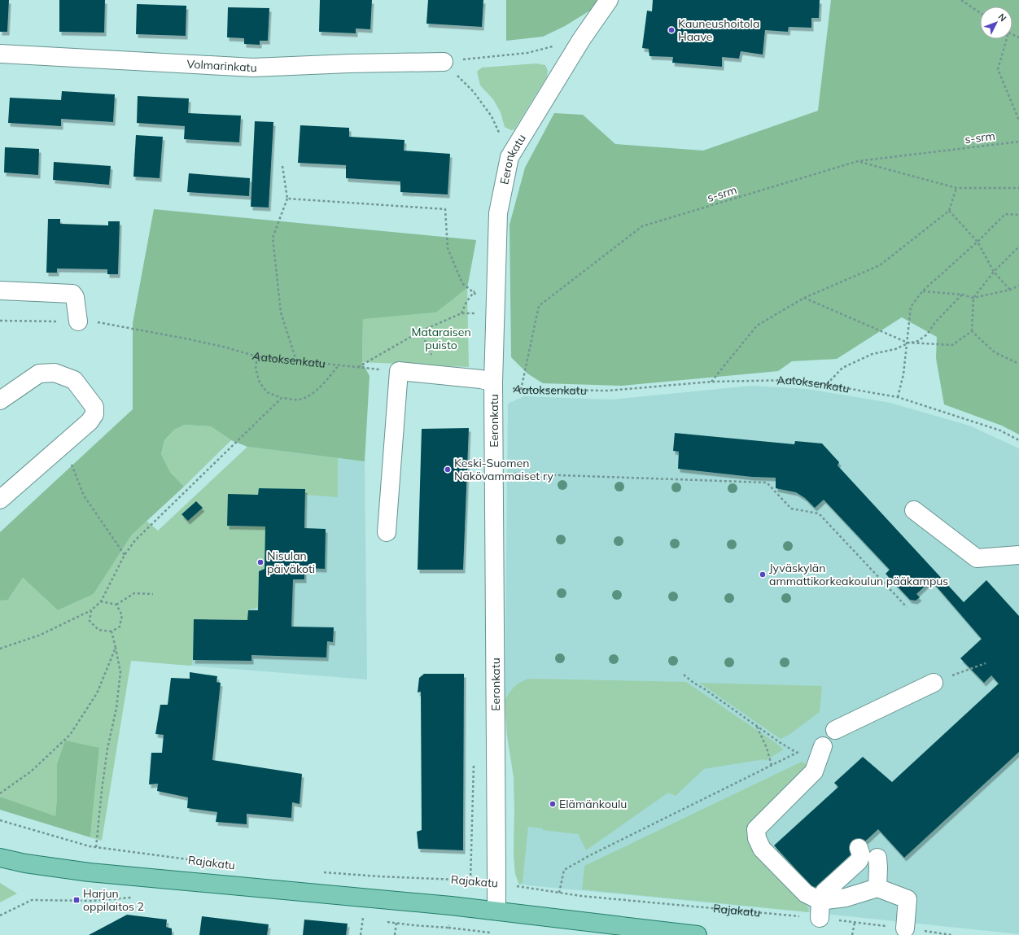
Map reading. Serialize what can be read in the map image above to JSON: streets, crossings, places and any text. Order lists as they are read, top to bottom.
{
  "streets": {
    "main road": ["Rajakatu"],
    "street": ["Volmarinkatu", "Eeronkatu"],
    "path": ["s-srm", "Aatoksenkatu"]
  },
  "crossings": [
    ["s-srm", "Aatoksenkatu"],
    ["Eeronkatu", "Aatoksenkatu"],
    ["Eeronkatu", "Rajakatu"]
  ],
  "parks": ["Mataraisen puisto"],
  "places": {
    "other": [
      "Kauneushoitola Haave",
      "Keski-Suomen Näkövammaiset ry",
      "Nisulan päiväkoti",
      "Jyväskylän ammattikorkeakoulun pääkampus",
      "Elämänkoulu"
    ],
    "transit": ["Harjun oppilaitos 2"]
  },
  "north": "top right"
}
